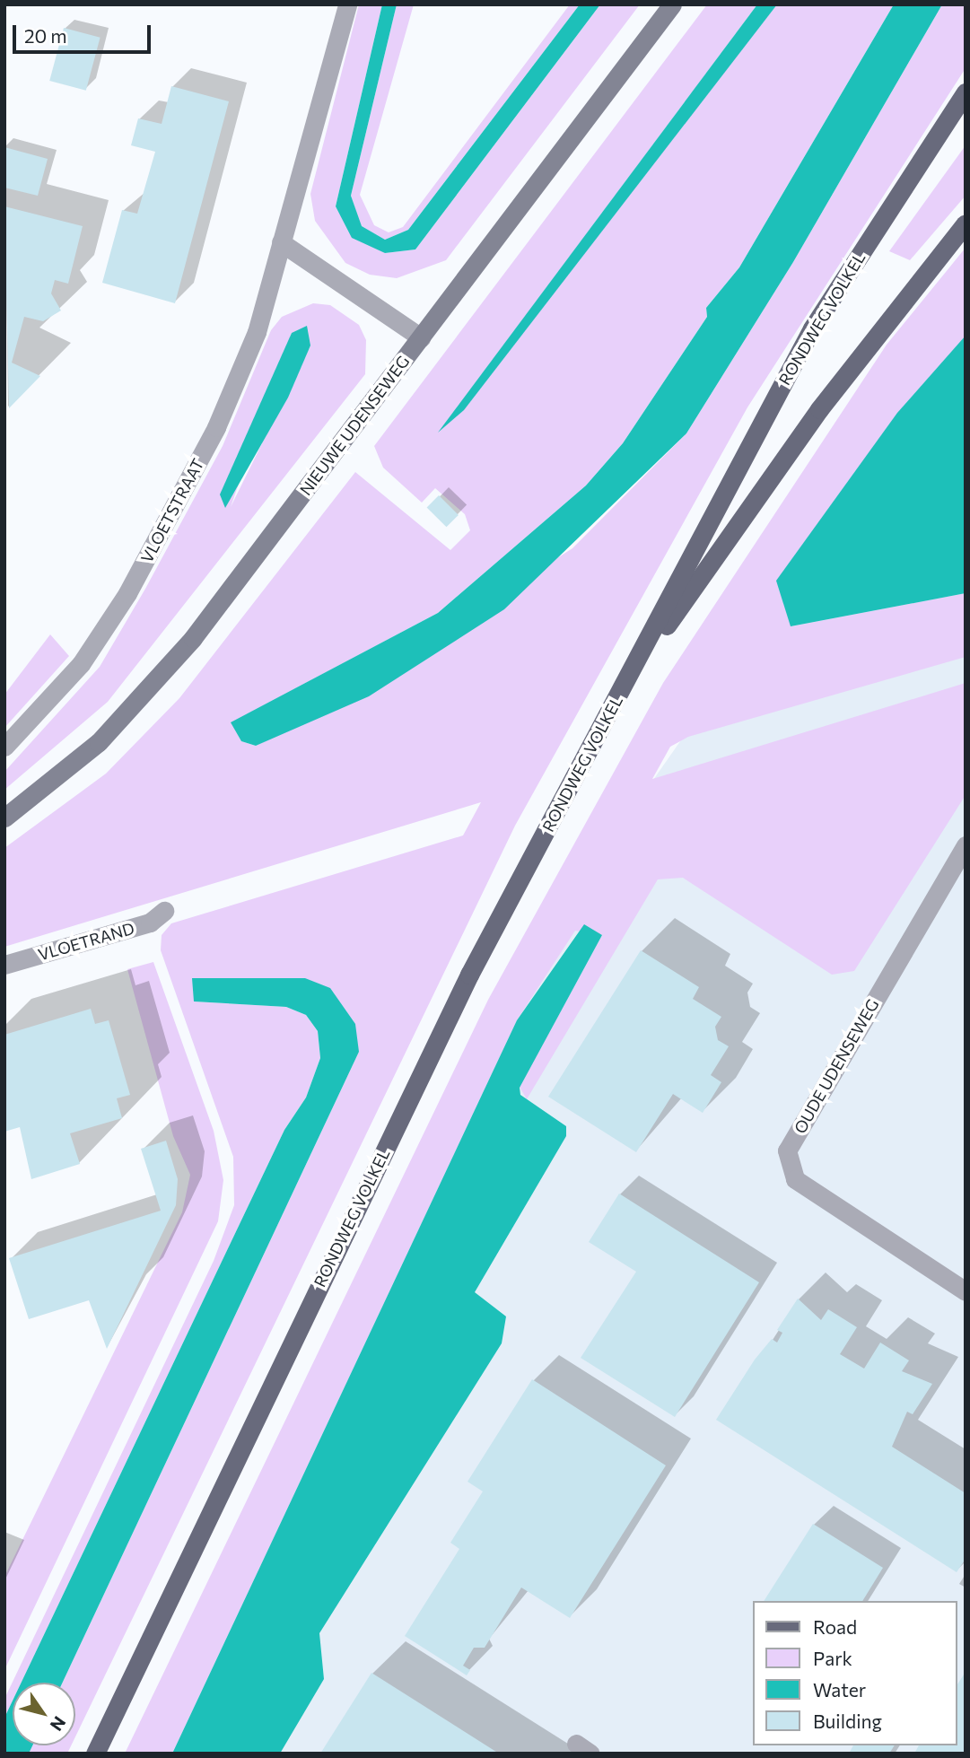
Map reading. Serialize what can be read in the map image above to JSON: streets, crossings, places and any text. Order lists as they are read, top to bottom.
{
  "streets": {
    "main road": ["RONDWEG VOLKEL"],
    "street": [
      "NIEUWE UDENSEWEG",
      "VLOETSTRAAT",
      "VLOETRAND",
      "OUDE UDENSEWEG"
    ]
  },
  "legend": [
    "Road",
    "Park",
    "Water",
    "Building"
  ],
  "scale_bar": "20 m",
  "north": "bottom right"
}
